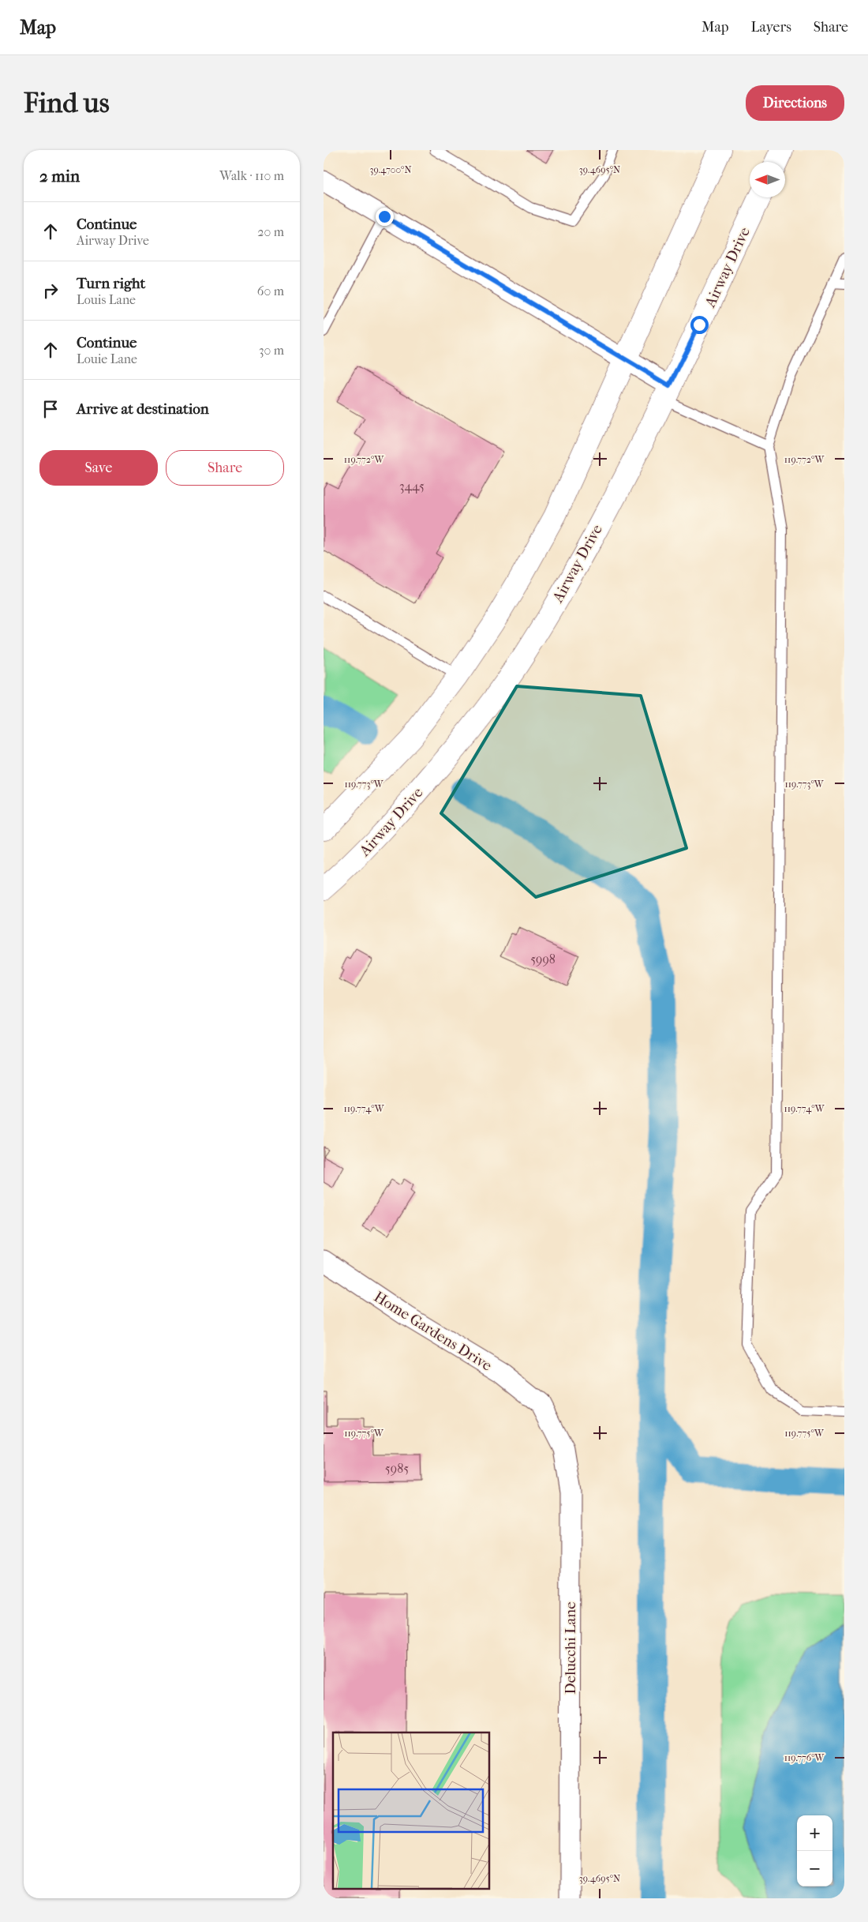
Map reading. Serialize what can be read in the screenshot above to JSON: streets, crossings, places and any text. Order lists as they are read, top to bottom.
{
  "streets": {
    "main road": ["Airway Drive"],
    "street": ["Home Gardens Drive", "Delucchi Lane"]
  },
  "crossings": [
    ["Home Gardens Drive", "Delucchi Lane"]
  ],
  "house_numbers": ["3445", "5998", "5985"],
  "north": "left",
  "page": {
    "header": "Map",
    "nav": ["Map", "Layers", "Share"],
    "buttons": [
      "Directions",
      ["Save", "Share"]
    ],
    "title": "Find us",
    "heading": ["2 min", "Walk · 110 m"],
    "list": [
      ["Continue", "Airway Drive", "20 m"],
      ["Turn right", "Louis Lane", "60 m"],
      ["Continue", "Louie Lane", "30 m"],
      "Arrive at destination"
    ],
    "map_buttons": ["+", "−"]
  },
  "coordinates": [
    "39.4700°N",
    "39.4695°N",
    "119.772°W",
    "119.773°W",
    "119.774°W",
    "119.775°W",
    "119.776°W"
  ]
}
